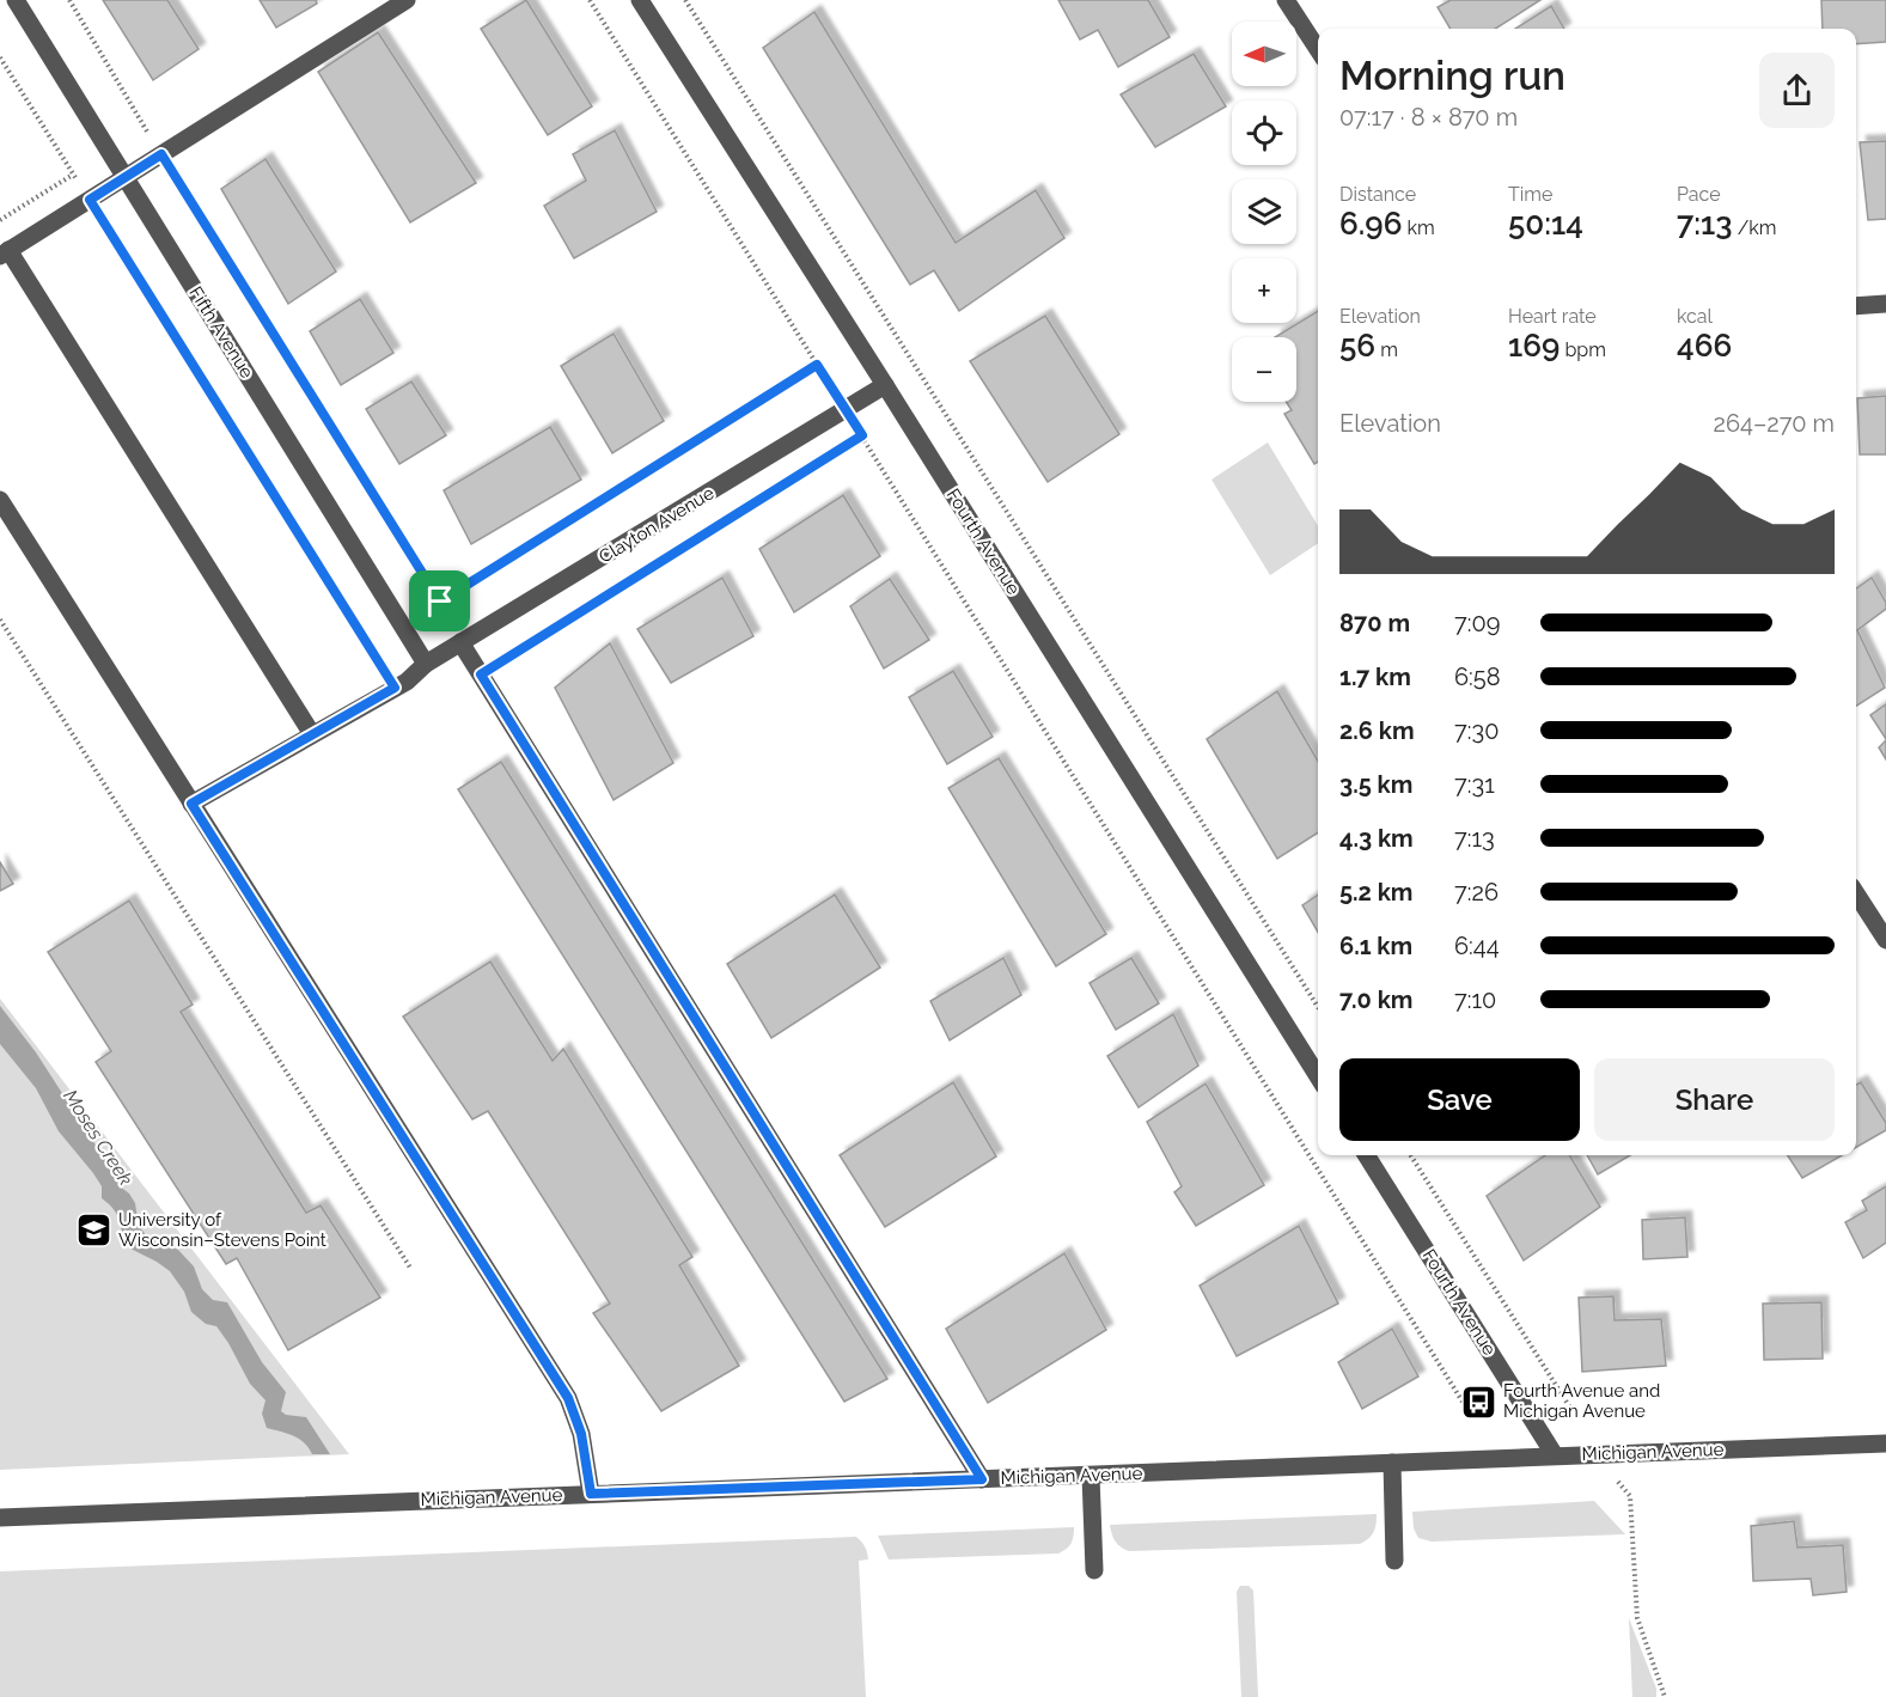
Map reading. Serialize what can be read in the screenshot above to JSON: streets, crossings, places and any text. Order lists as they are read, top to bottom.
{
  "streets": {
    "street": [
      "Fifth Avenue",
      "Clayton Avenue",
      "Fourth Avenue",
      "Michigan Avenue"
    ]
  },
  "crossings": [
    ["Fifth Avenue", "Clayton Avenue"],
    ["Clayton Avenue", "Fourth Avenue"],
    ["Fourth Avenue", "Michigan Avenue"]
  ],
  "water": ["Moses Creek"],
  "places": {
    "school or university": ["University of Wisconsin–Stevens Point"],
    "bus stop": ["Fourth Avenue and Michigan Avenue"]
  },
  "north": "left",
  "page": {
    "map_buttons": ["+", "−"],
    "heading": ["Morning run", "07:17 · 8 × 870 m"],
    "stats": [
      ["Distance", "6.96 km"],
      ["Time", "50:14"],
      ["Pace", "7:13 /km"],
      ["Elevation", "56 m"],
      ["Heart rate", "169 bpm"],
      ["kcal", "466"]
    ],
    "chart": ["Elevation", "264–270 m"],
    "list": [
      {
        "name": "870 m",
        "note": "7:09"
      },
      {
        "name": "1.7 km",
        "note": "6:58"
      },
      {
        "name": "2.6 km",
        "note": "7:30"
      },
      {
        "name": "3.5 km",
        "note": "7:31"
      },
      {
        "name": "4.3 km",
        "note": "7:13"
      },
      {
        "name": "5.2 km",
        "note": "7:26"
      },
      {
        "name": "6.1 km",
        "note": "6:44"
      },
      {
        "name": "7.0 km",
        "note": "7:10"
      }
    ],
    "buttons": ["Save", "Share"]
  }
}
